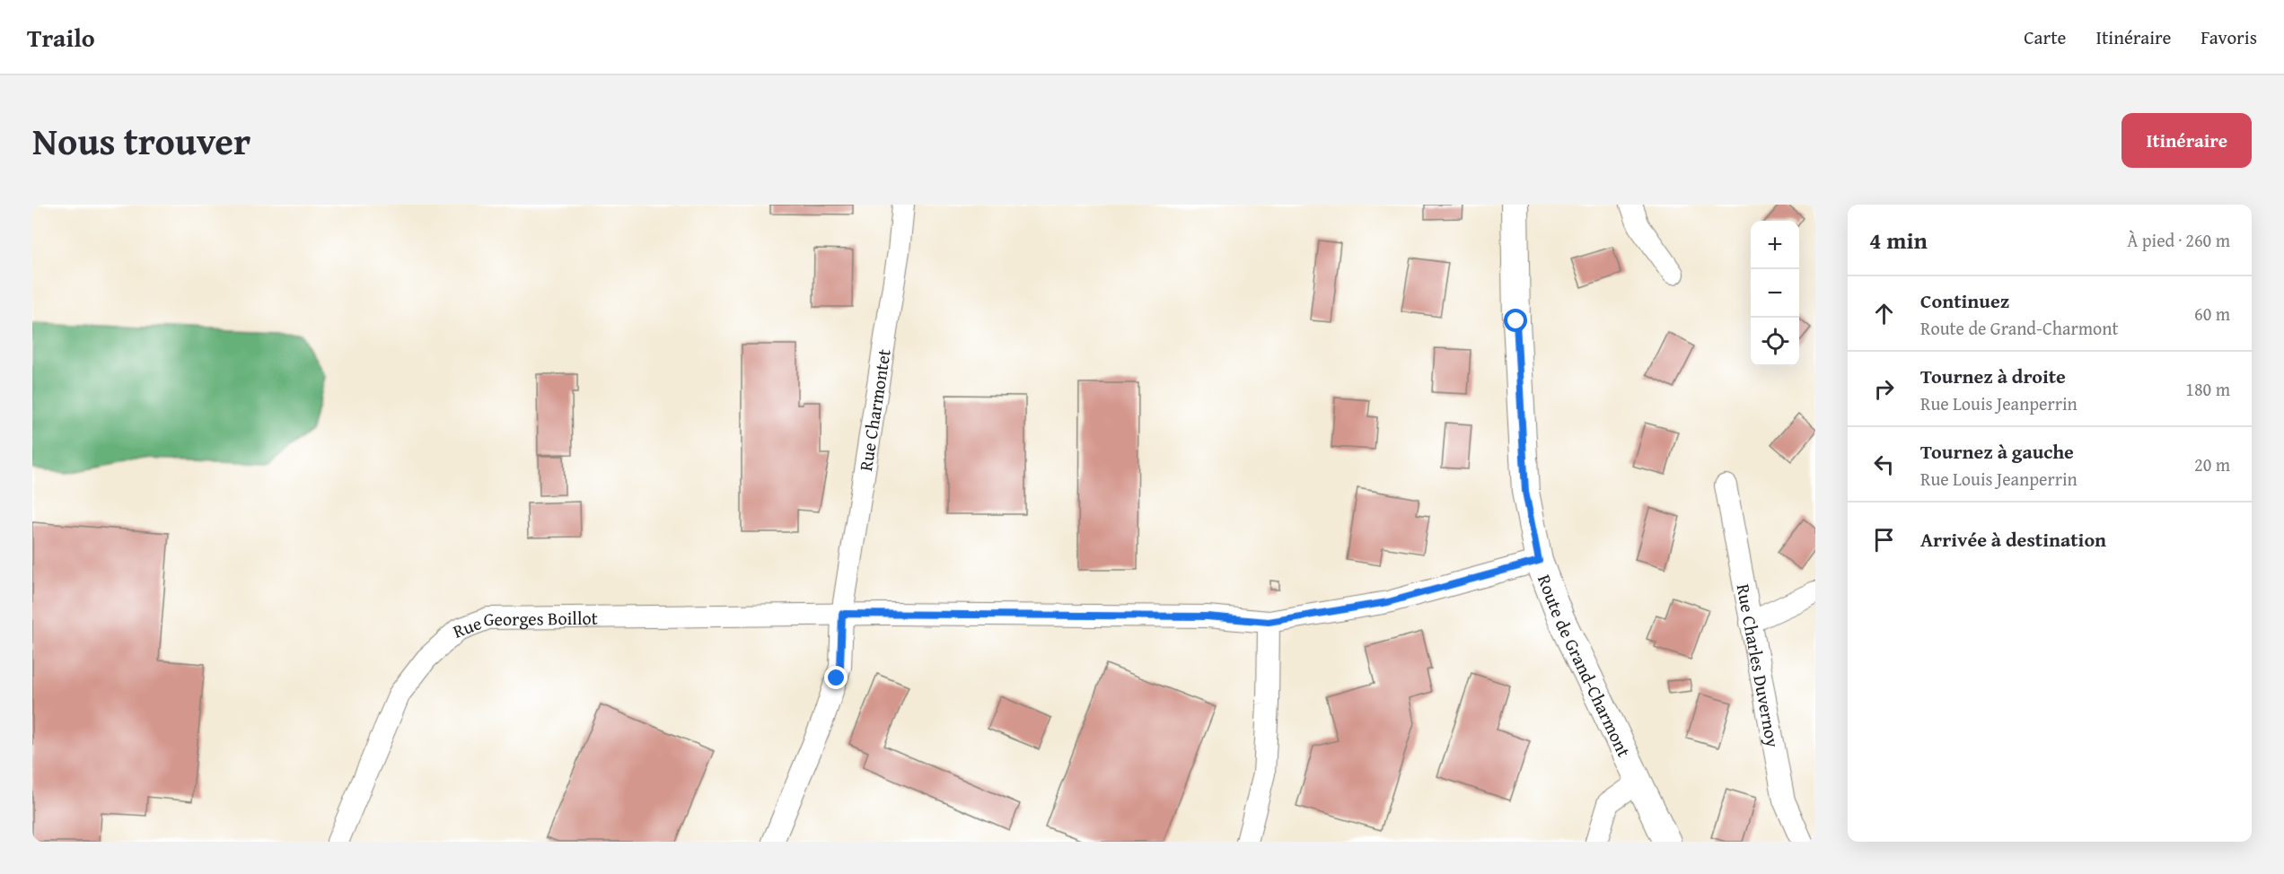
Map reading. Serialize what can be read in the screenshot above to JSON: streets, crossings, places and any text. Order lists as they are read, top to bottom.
{
  "streets": {
    "street": [
      "Rue Charmontet",
      "Rue Georges Boillot",
      "Rue Charles Duvernoy",
      "Route de Grand-Charmont"
    ]
  },
  "crossings": [
    ["Rue Charmontet", "Rue Georges Boillot"],
    ["Rue Georges Boillot", "Route de Grand-Charmont"]
  ],
  "page": {
    "header": "Trailo",
    "nav": ["Carte", "Itinéraire", "Favoris"],
    "title": "Nous trouver",
    "buttons": "Itinéraire",
    "heading": ["4 min", "À pied · 260 m"],
    "map_buttons": ["+", "−"],
    "list": [
      ["Continuez", "Route de Grand-Charmont", "60 m"],
      ["Tournez à droite", "Rue Louis Jeanperrin", "180 m"],
      ["Tournez à gauche", "Rue Louis Jeanperrin", "20 m"],
      "Arrivée à destination"
    ]
  }
}
